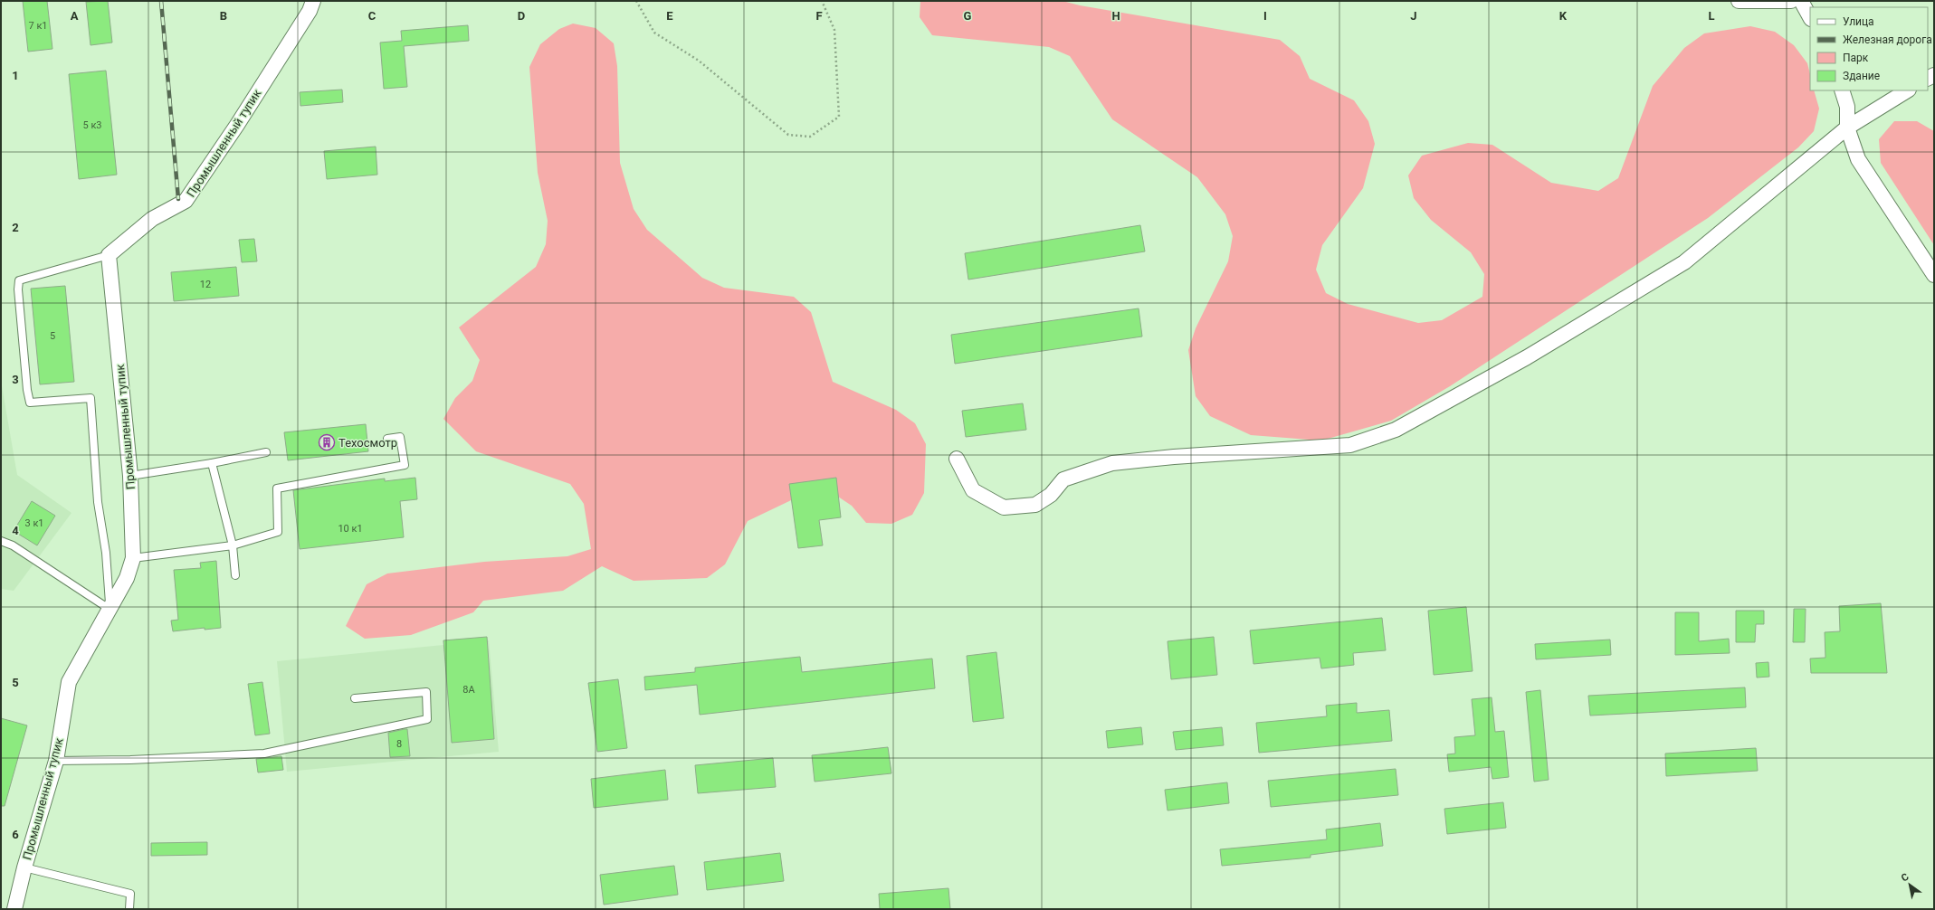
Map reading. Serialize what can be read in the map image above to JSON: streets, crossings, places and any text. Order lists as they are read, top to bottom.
{
  "streets": {
    "street": ["Промышленный тупик"]
  },
  "places": {
    "building": ["Техосмотр"]
  },
  "house_numbers": [
    "7 к1",
    "5 к3",
    "12",
    "5",
    "3 к1",
    "10 к1",
    "8А",
    "8"
  ],
  "legend": [
    "Улица",
    "Железная дорога",
    "Парк",
    "Здание"
  ],
  "north": "top left",
  "grid": {
    "columns": [
      "A",
      "B",
      "C",
      "D",
      "E",
      "F",
      "G",
      "H",
      "I",
      "J",
      "K",
      "L"
    ],
    "rows": [
      "1",
      "2",
      "3",
      "4",
      "5",
      "6"
    ]
  }
}
